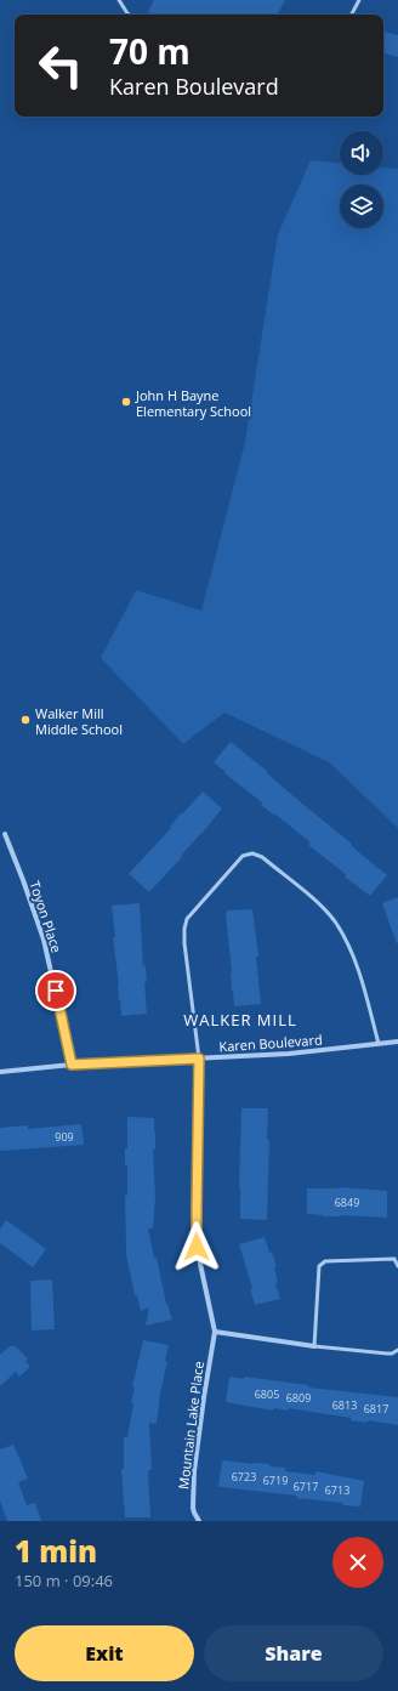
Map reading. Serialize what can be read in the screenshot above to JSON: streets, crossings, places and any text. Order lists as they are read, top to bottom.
{
  "streets": {
    "street": ["Toyon Place", "Karen Boulevard", "Mountain Lake Place"]
  },
  "crossings": [
    ["Toyon Place", "Karen Boulevard"],
    ["Karen Boulevard", "Mountain Lake Place"]
  ],
  "districts": ["WALKER MILL"],
  "places": ["John H Bayne Elementary School", "Walker Mill Middle School"],
  "house_numbers": [
    "909",
    "6849",
    "6805",
    "6809",
    "6813",
    "6817",
    "6723",
    "6719",
    "6717",
    "6713"
  ],
  "page": {
    "turn": ["70 m", "Karen Boulevard"],
    "heading": ["1 min", "150 m · 09:46"],
    "buttons": ["Exit", "Share"]
  }
}
